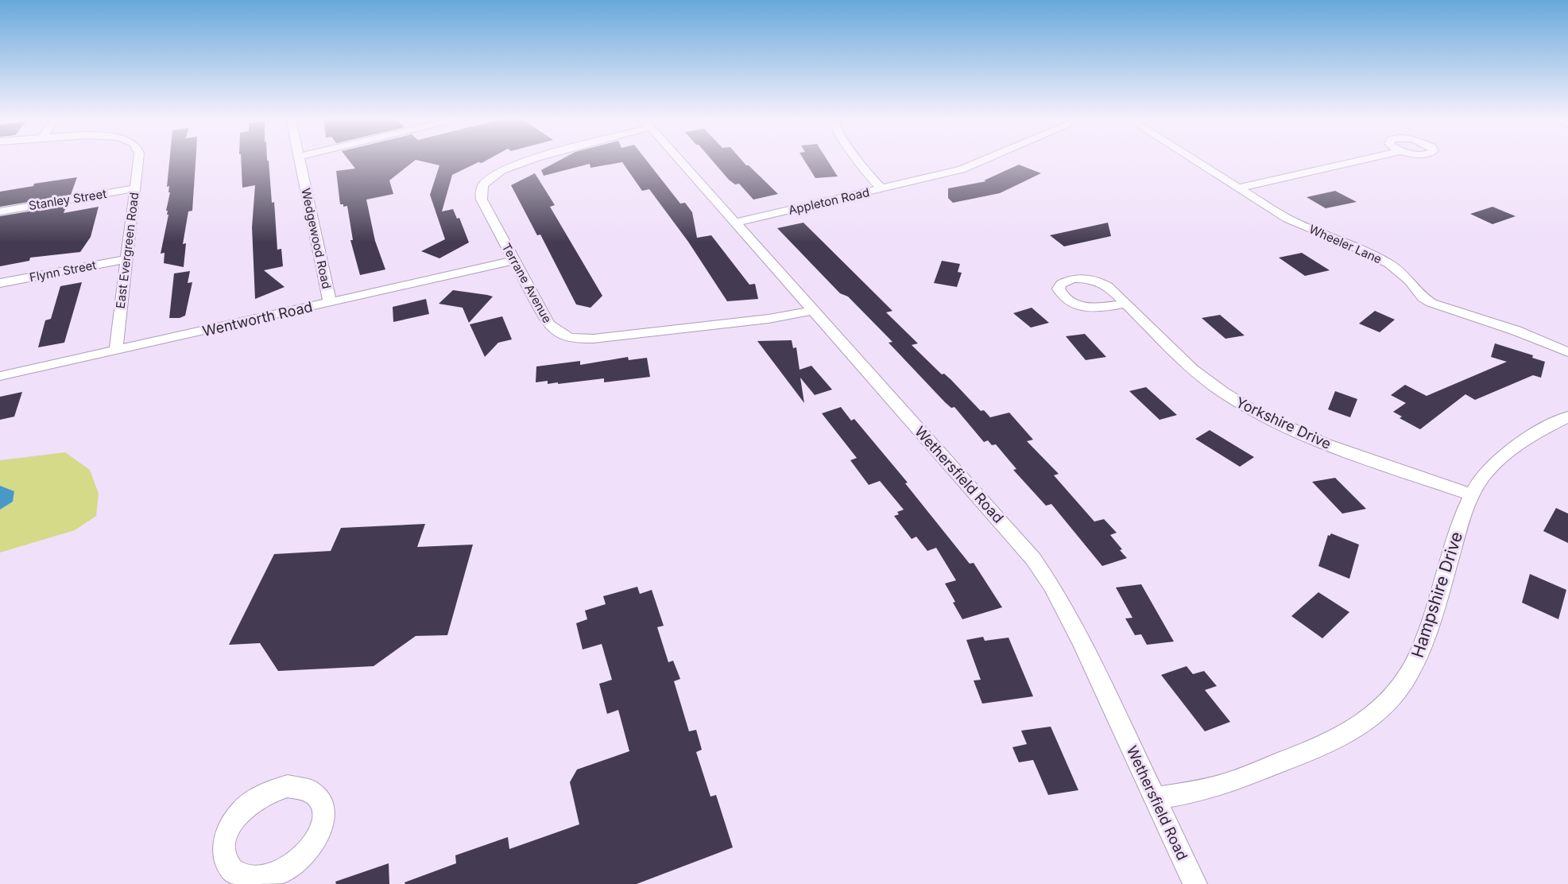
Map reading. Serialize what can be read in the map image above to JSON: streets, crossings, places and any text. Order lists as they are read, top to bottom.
{
  "streets": {
    "street": [
      "Stanley Street",
      "Appleton Road",
      "Wedgewood Road",
      "Wheeler Lane",
      "East Evergreen Road",
      "Flynn Street",
      "Terrane Avenue",
      "Wentworth Road",
      "Yorkshire Drive",
      "Wethersfield Road",
      "Hampshire Drive"
    ]
  },
  "crossings": [
    ["Stanley Street", "East Evergreen Road"],
    ["Appleton Road", "Wethersfield Road"],
    ["Wedgewood Road", "Wentworth Road"],
    ["East Evergreen Road", "Flynn Street"],
    ["East Evergreen Road", "Wentworth Road"],
    ["Terrane Avenue", "Wentworth Road"],
    ["Terrane Avenue", "Wethersfield Road"],
    ["Yorkshire Drive", "Hampshire Drive"],
    ["Wethersfield Road", "Hampshire Drive"]
  ]
}
